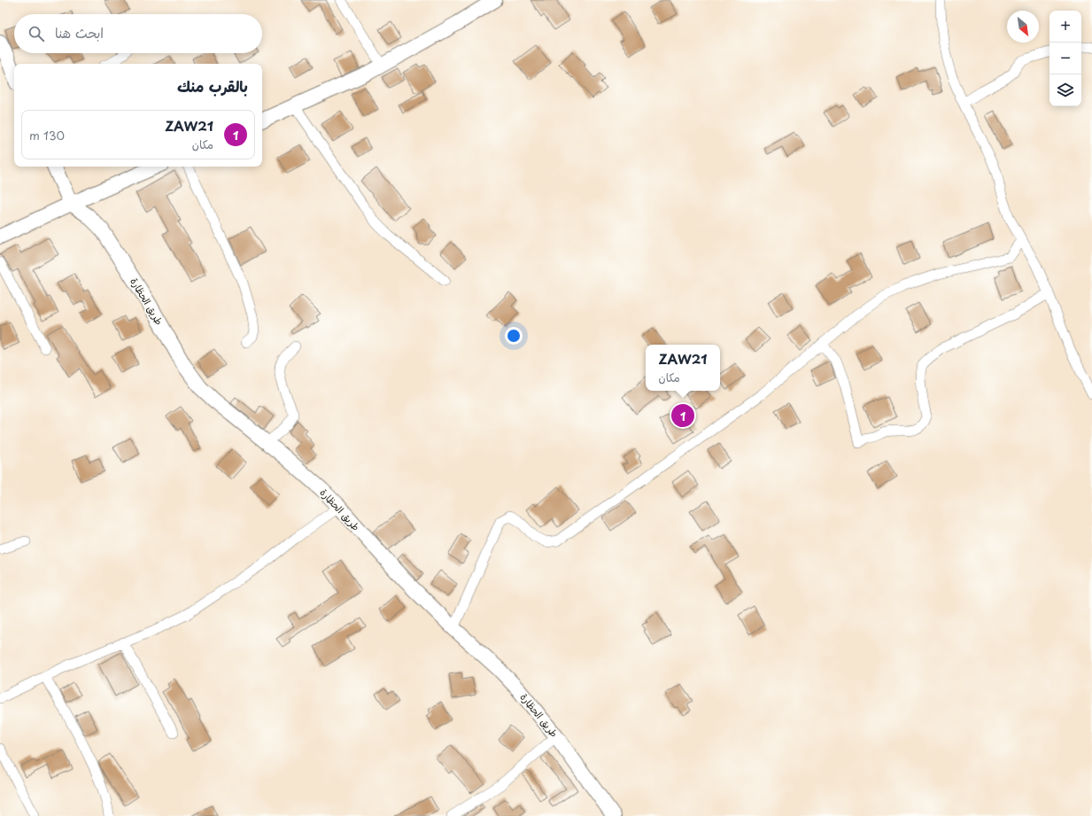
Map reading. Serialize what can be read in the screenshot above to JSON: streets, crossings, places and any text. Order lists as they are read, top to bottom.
{
  "streets": {
    "street": ["طريق الحظارة"]
  },
  "north": "bottom right",
  "page": {
    "map_buttons": ["+", "−"],
    "search": "ابحث هنا",
    "heading": "بالقرب منك",
    "list": [
      {
        "mark": "1",
        "name": "ZAW21",
        "note": "مكان",
        "value": "130 m"
      }
    ],
    "popup": ["ZAW21", "مكان"],
    "pins": "1"
  }
}
